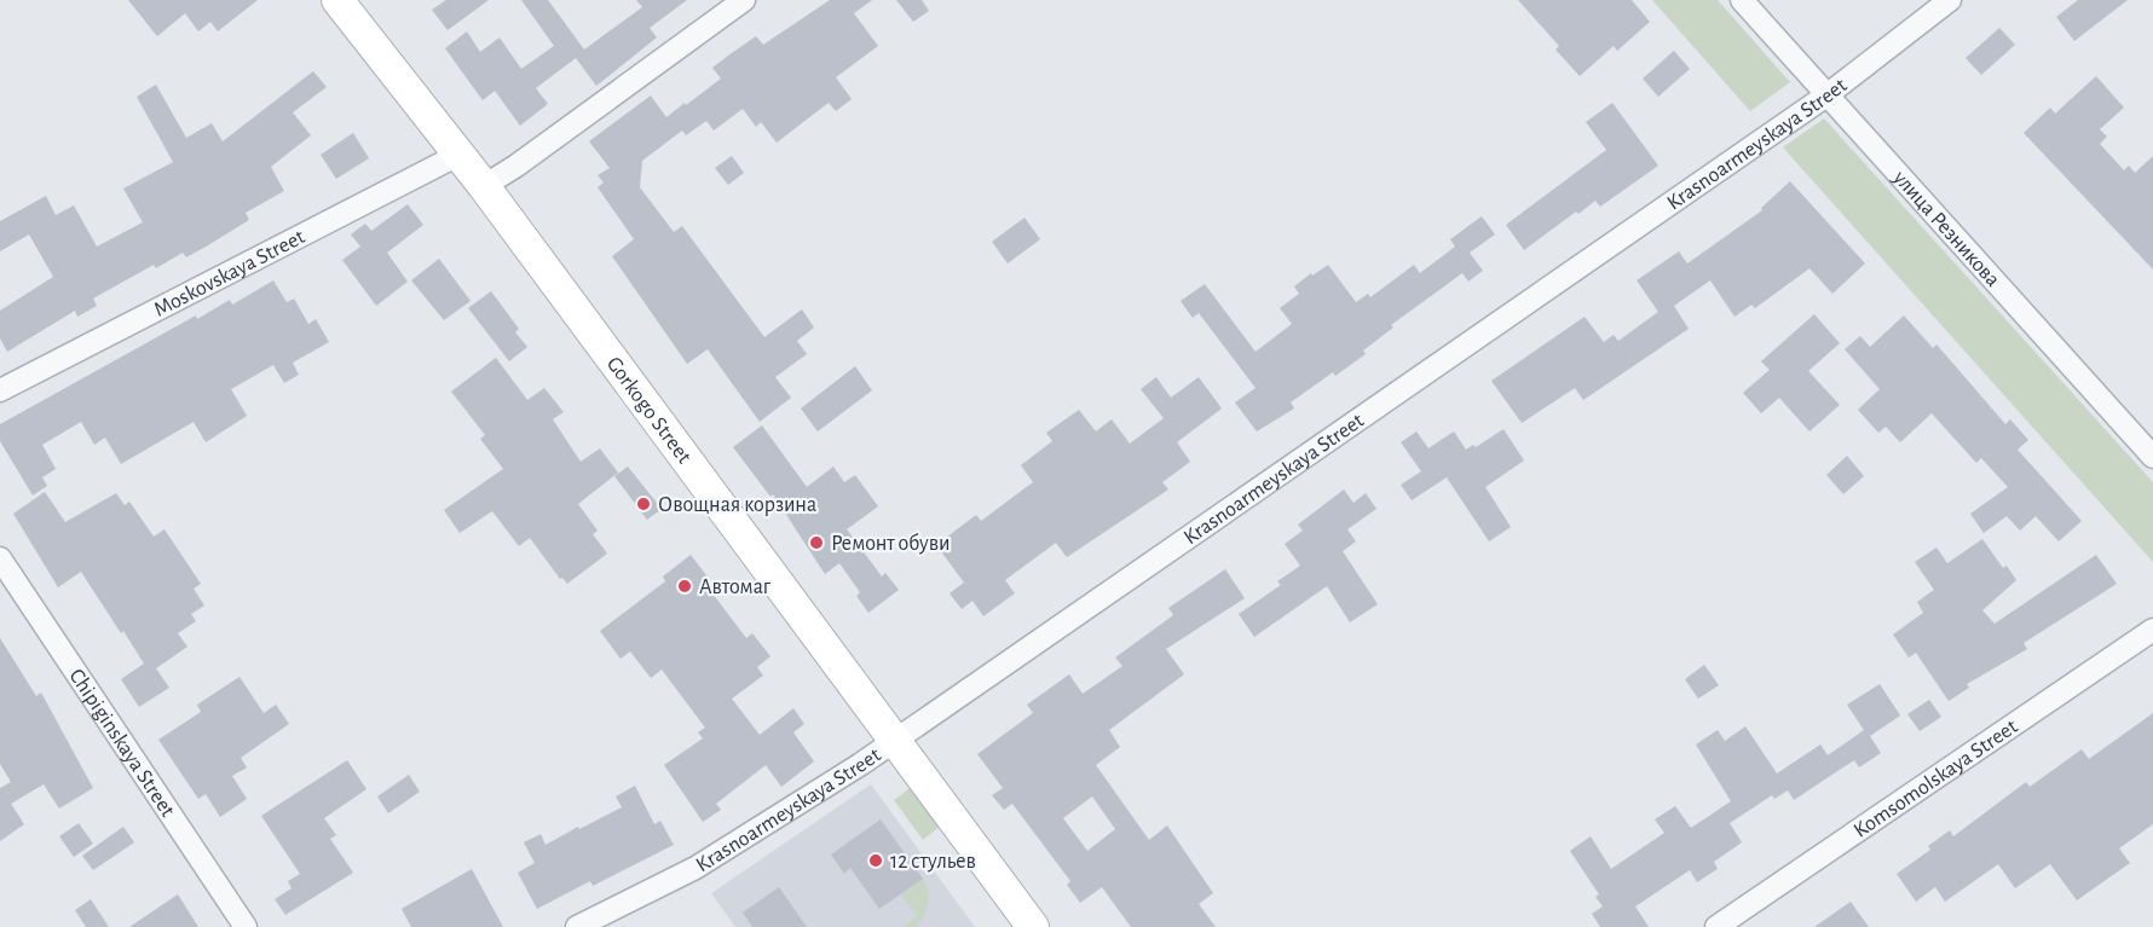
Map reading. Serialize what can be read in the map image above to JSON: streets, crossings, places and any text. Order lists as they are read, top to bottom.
{
  "streets": {
    "main road": ["Gorkogo Street"],
    "street": [
      "Krasnoarmeyskaya Street",
      "улица Резникова",
      "Moskovskaya Street",
      "Chipiginskaya Street",
      "Komsomolskaya Street"
    ]
  },
  "crossings": [
    ["Krasnoarmeyskaya Street", "улица Резникова"],
    ["Krasnoarmeyskaya Street", "Gorkogo Street"],
    ["Moskovskaya Street", "Gorkogo Street"]
  ],
  "places": [
    "Овощная корзина",
    "Ремонт обуви",
    "Автомаг",
    "12 стульев"
  ]
}
